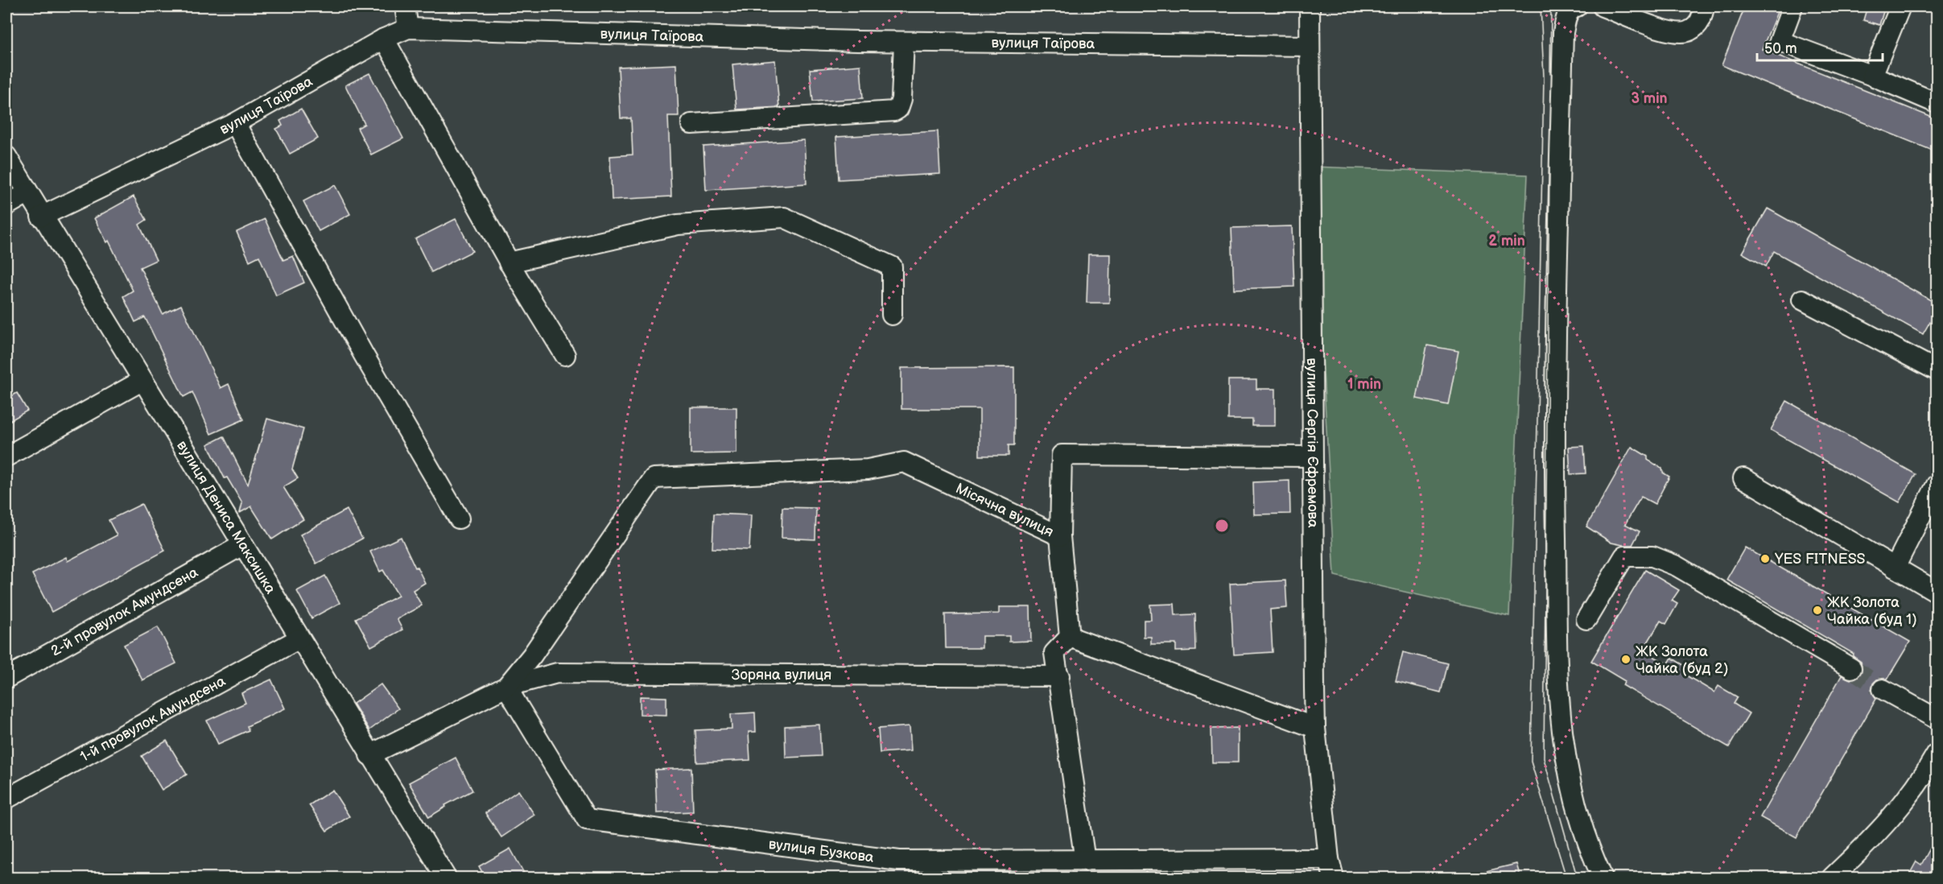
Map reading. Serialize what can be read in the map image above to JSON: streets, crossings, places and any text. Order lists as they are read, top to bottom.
{
  "streets": {
    "street": [
      "вулиця Таїрова",
      "вулиця Сергія Єфремова",
      "Місячна вулиця",
      "вулиця Дениса Максишка",
      "2-й провулок Амундсена",
      "Зоряна вулиця",
      "1-й провулок Амундсена",
      "вулиця Бузкова"
    ]
  },
  "crossings": [
    ["вулиця Таїрова", "вулиця Сергія Єфремова"],
    ["вулиця Таїрова", "вулиця Дениса Максишка"],
    ["вулиця Сергія Єфремова", "Місячна вулиця"],
    ["вулиця Сергія Єфремова", "вулиця Бузкова"],
    ["Місячна вулиця", "Зоряна вулиця"],
    ["Місячна вулиця", "вулиця Бузкова"],
    ["вулиця Дениса Максишка", "2-й провулок Амундсена"],
    ["вулиця Дениса Максишка", "1-й провулок Амундсена"],
    ["Зоряна вулиця", "вулиця Бузкова"]
  ],
  "places": ["YES FITNESS", "ЖК Золота Чайка (буд 1)", "ЖК Золота Чайка (буд 2)"],
  "scale_bar": "50 m",
  "rings": ["3 min", "2 min", "1 min"]
}
